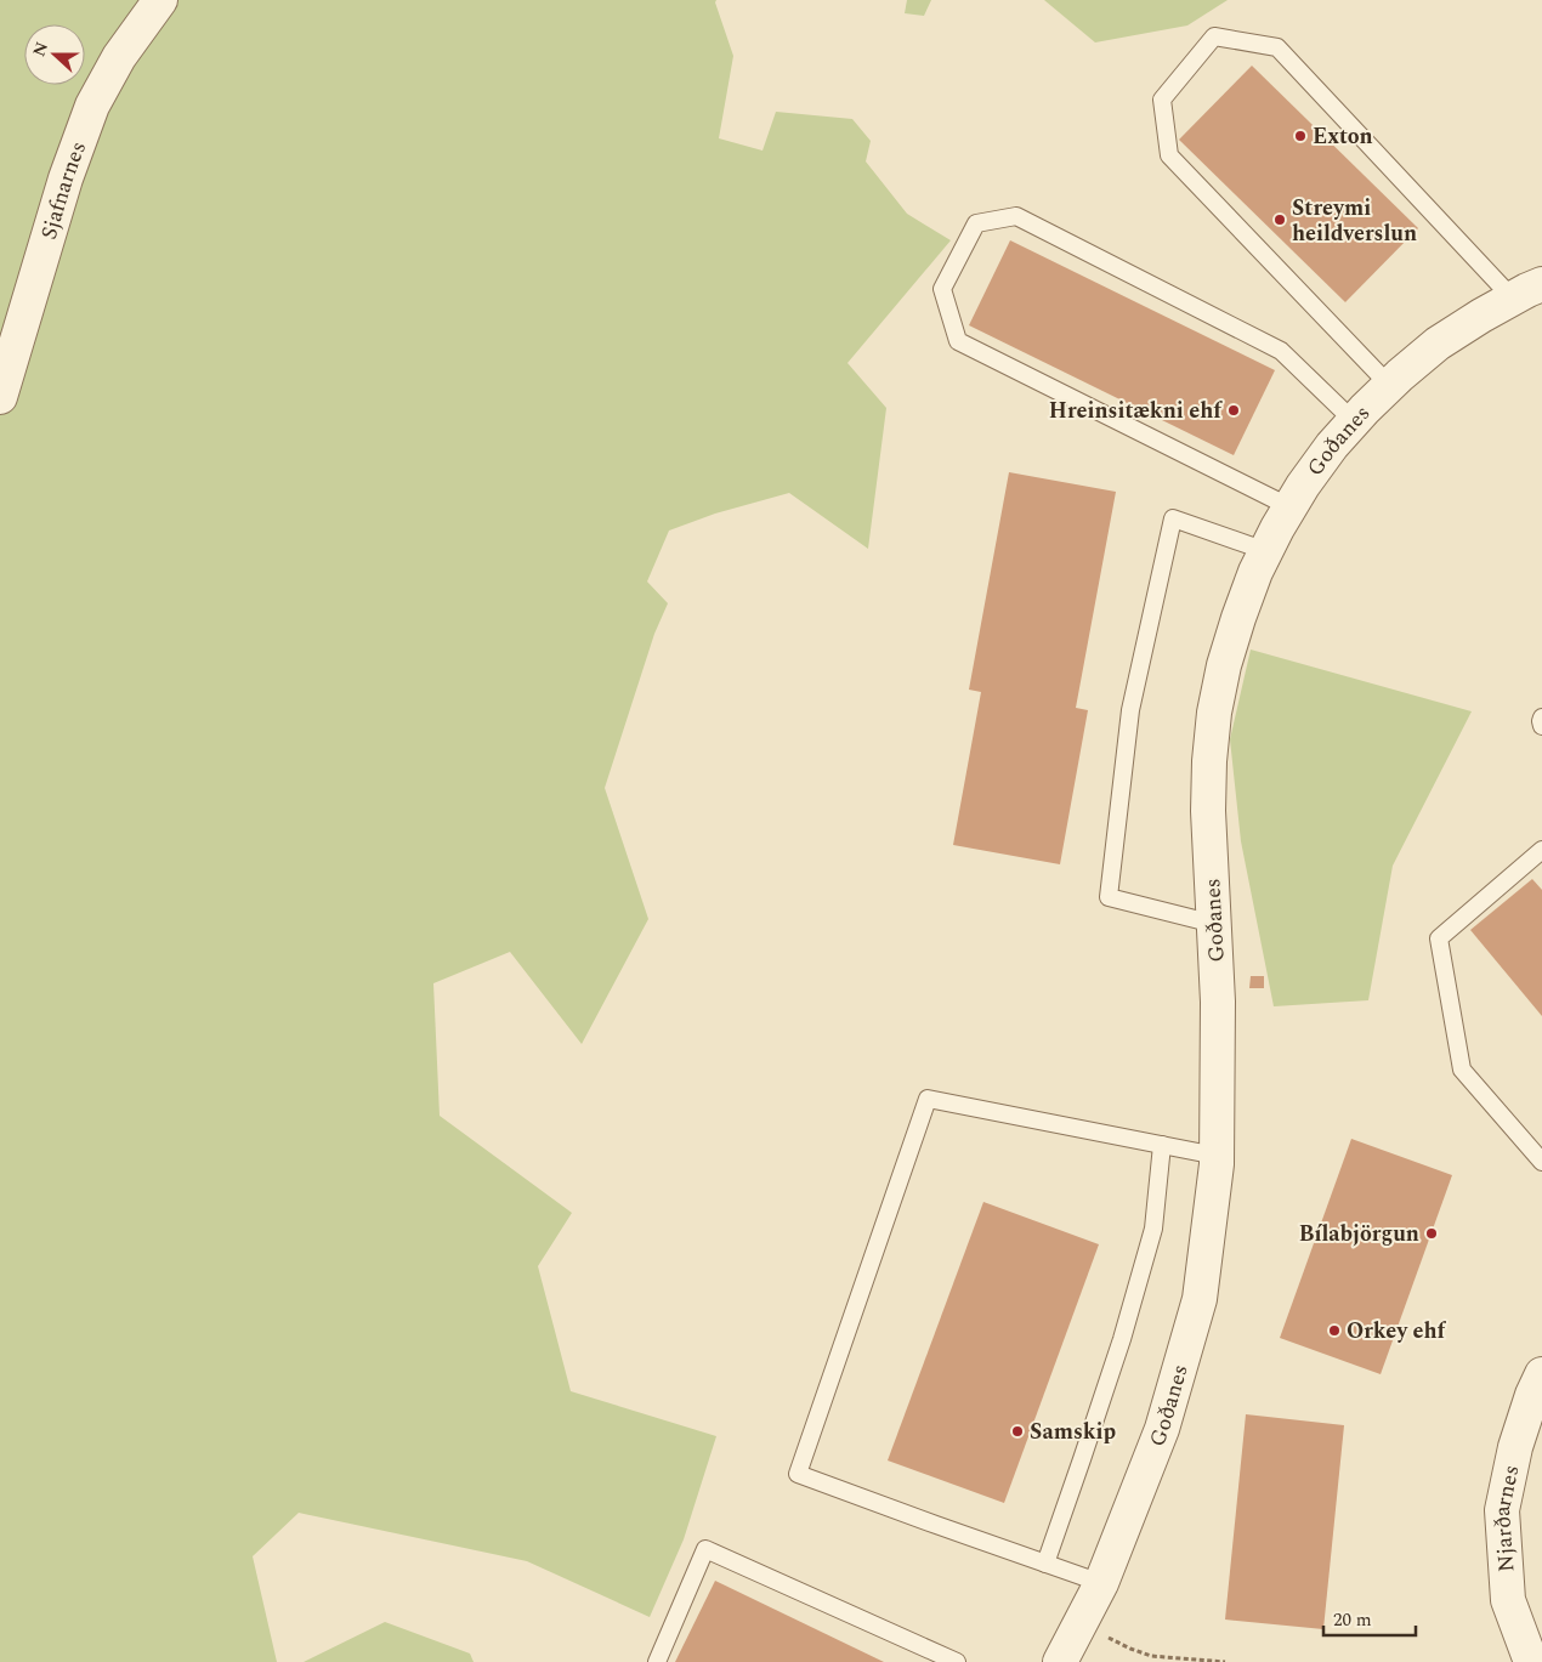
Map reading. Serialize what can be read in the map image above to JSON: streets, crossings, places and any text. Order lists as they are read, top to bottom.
{
  "streets": {
    "street": ["Sjafnarnes", "Goðanes", "Njarðarnes"]
  },
  "places": [
    "Exton",
    "Streymi heildverslun",
    "Hreinsitækni ehf",
    "Bílabjörgun",
    "Orkey ehf",
    "Samskip"
  ],
  "scale_bar": "20 m",
  "north": "left"
}
